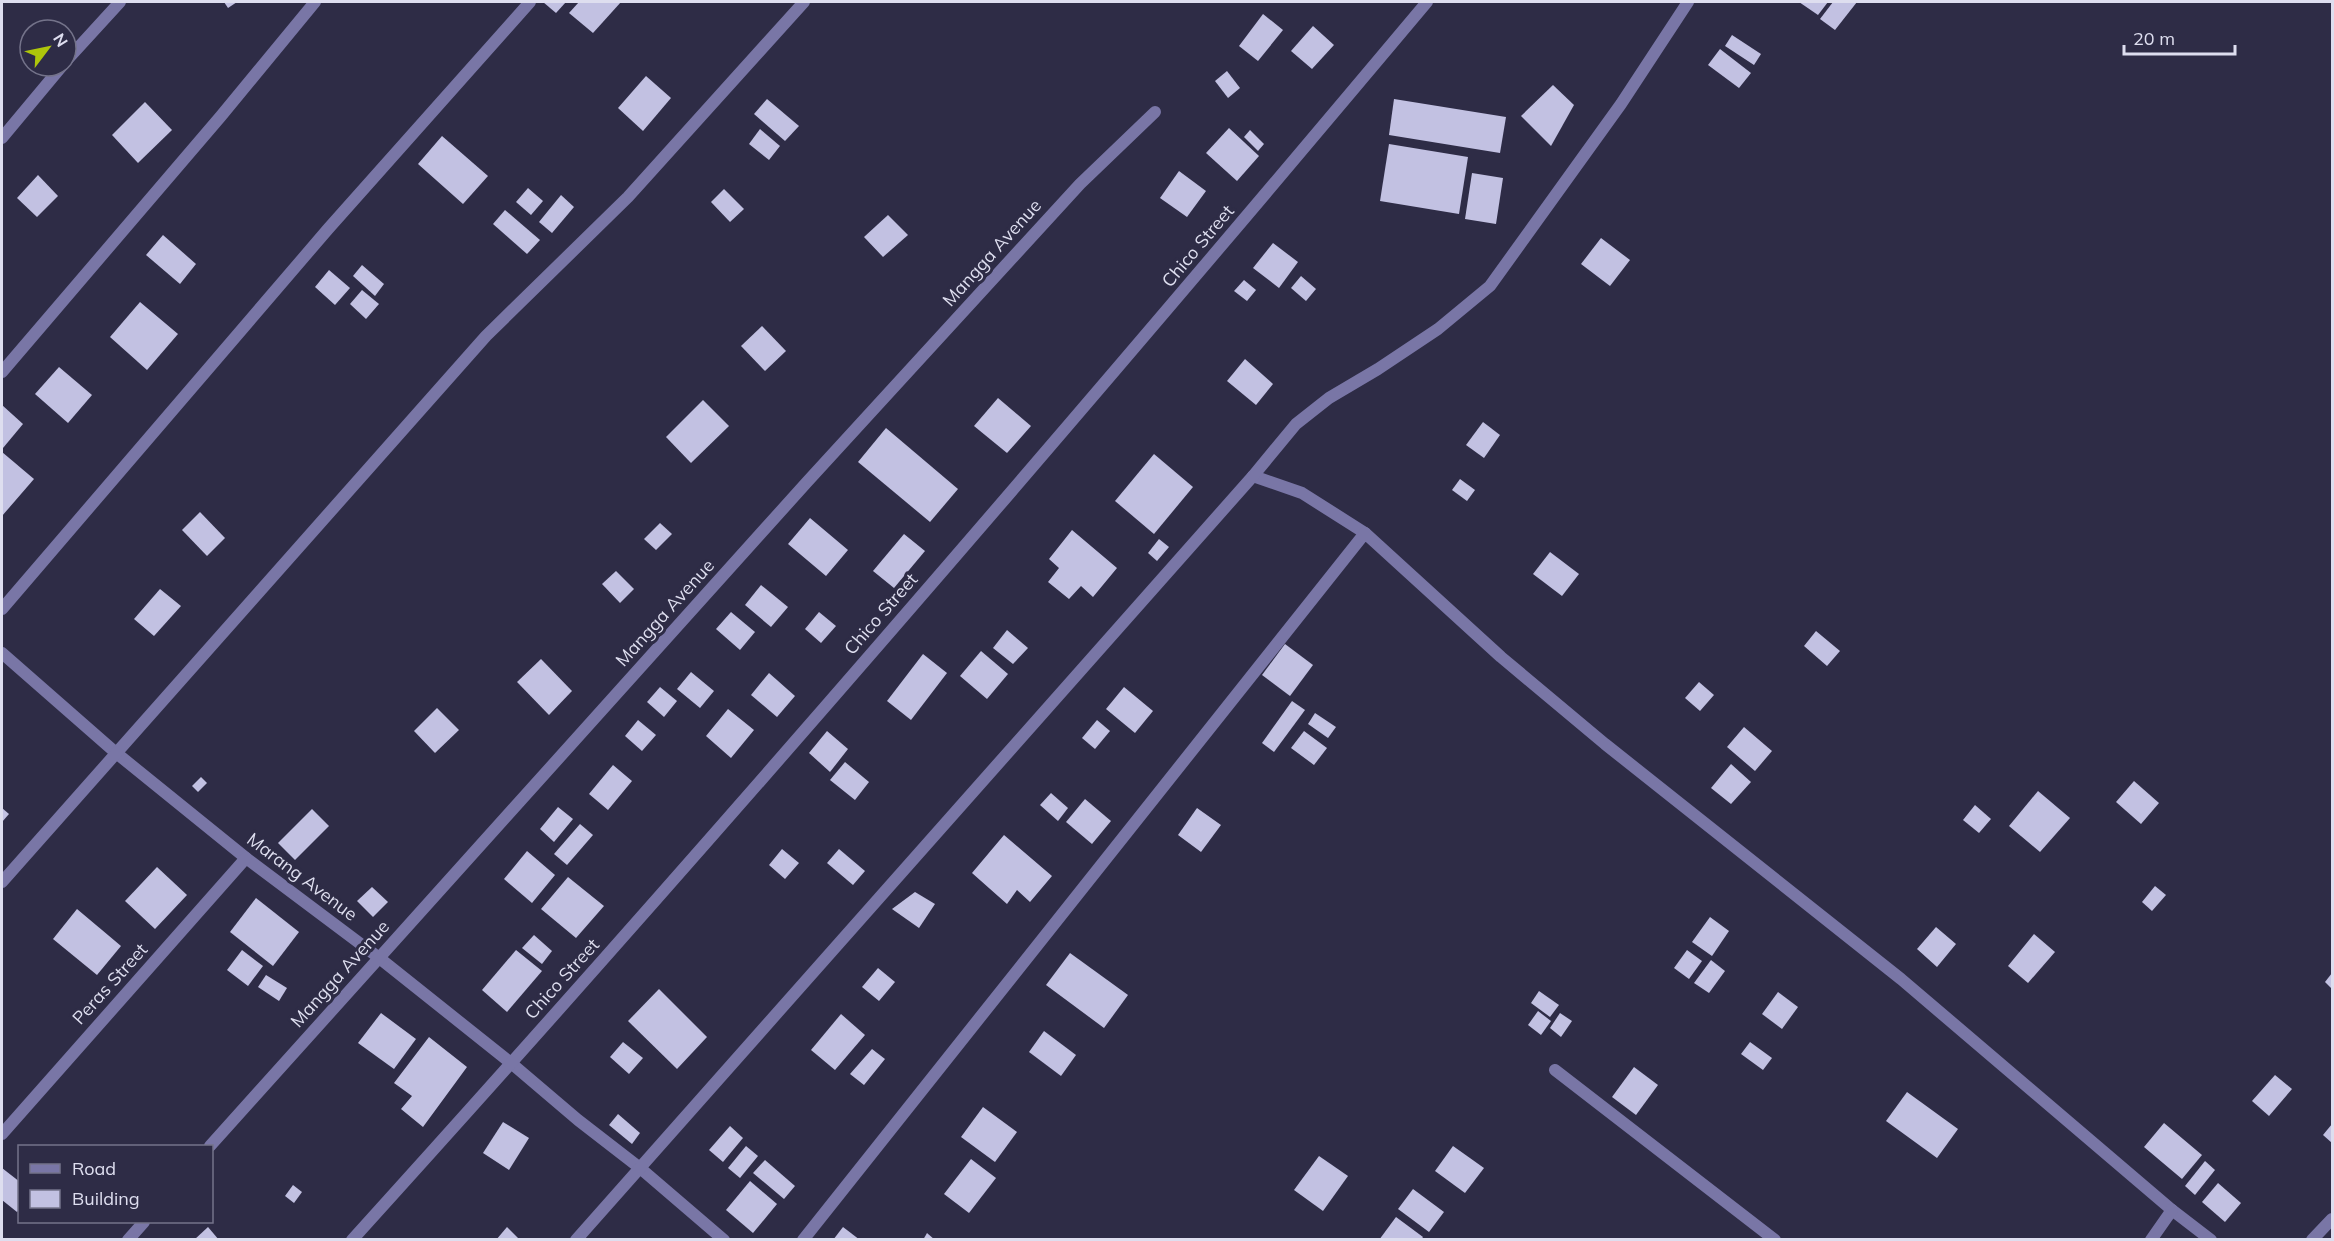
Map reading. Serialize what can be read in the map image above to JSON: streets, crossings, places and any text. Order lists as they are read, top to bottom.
{
  "streets": {
    "street": [
      "Chico Street",
      "Mangga Avenue",
      "Marang Avenue",
      "Peras Street"
    ]
  },
  "crossings": [
    ["Chico Street", "Marang Avenue"],
    ["Mangga Avenue", "Marang Avenue"],
    ["Marang Avenue", "Peras Street"]
  ],
  "legend": ["Road", "Building"],
  "scale_bar": "20 m",
  "north": "top right"
}
